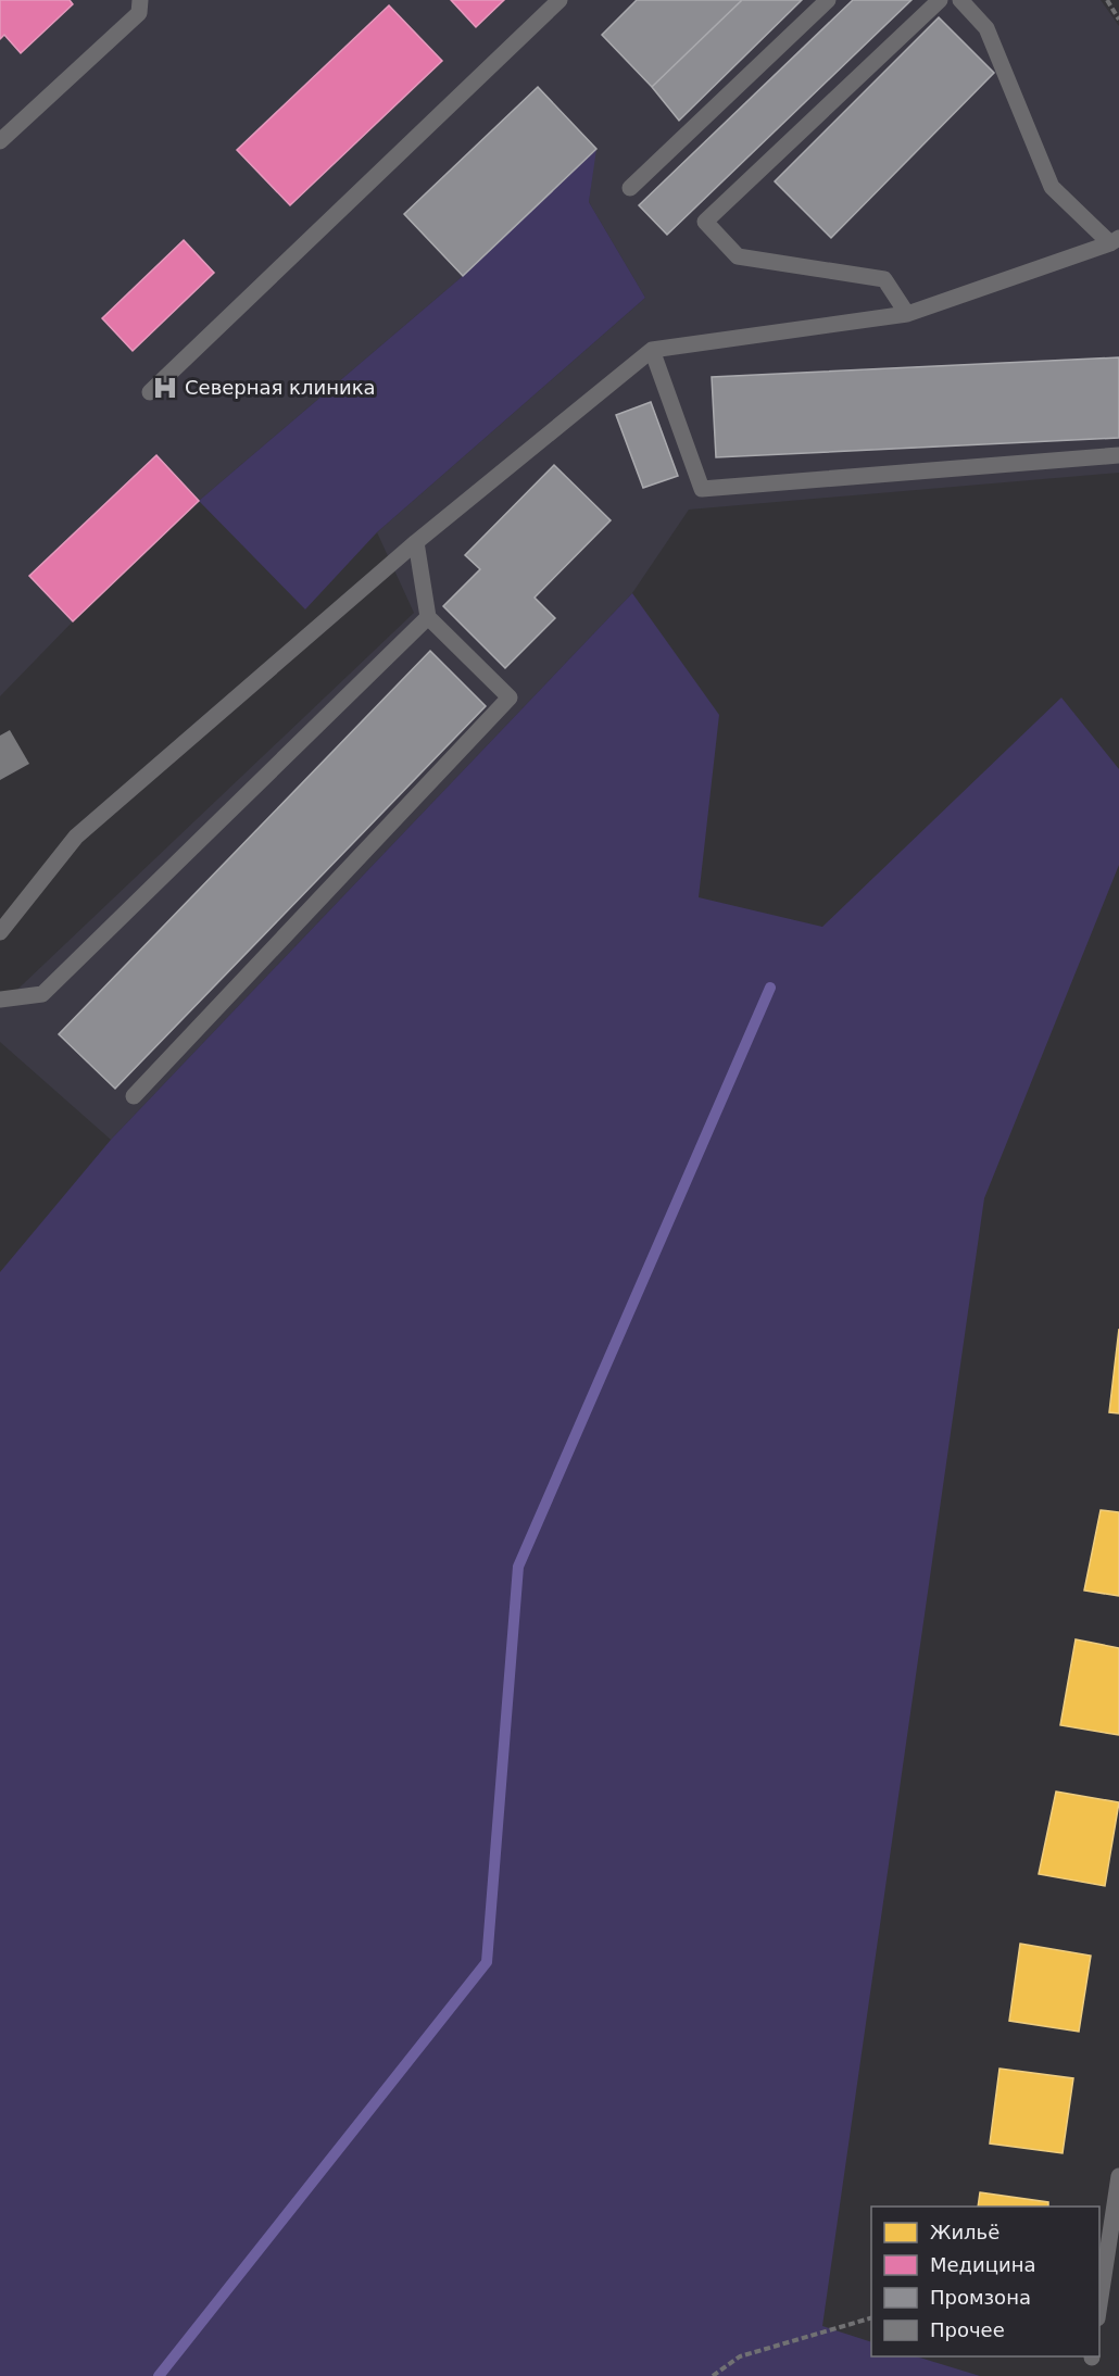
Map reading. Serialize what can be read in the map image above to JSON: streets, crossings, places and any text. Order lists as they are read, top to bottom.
{
  "places": {
    "hospital": ["Северная клиника"]
  },
  "legend": [
    "Жильё",
    "Медицина",
    "Промзона",
    "Прочее"
  ]
}
